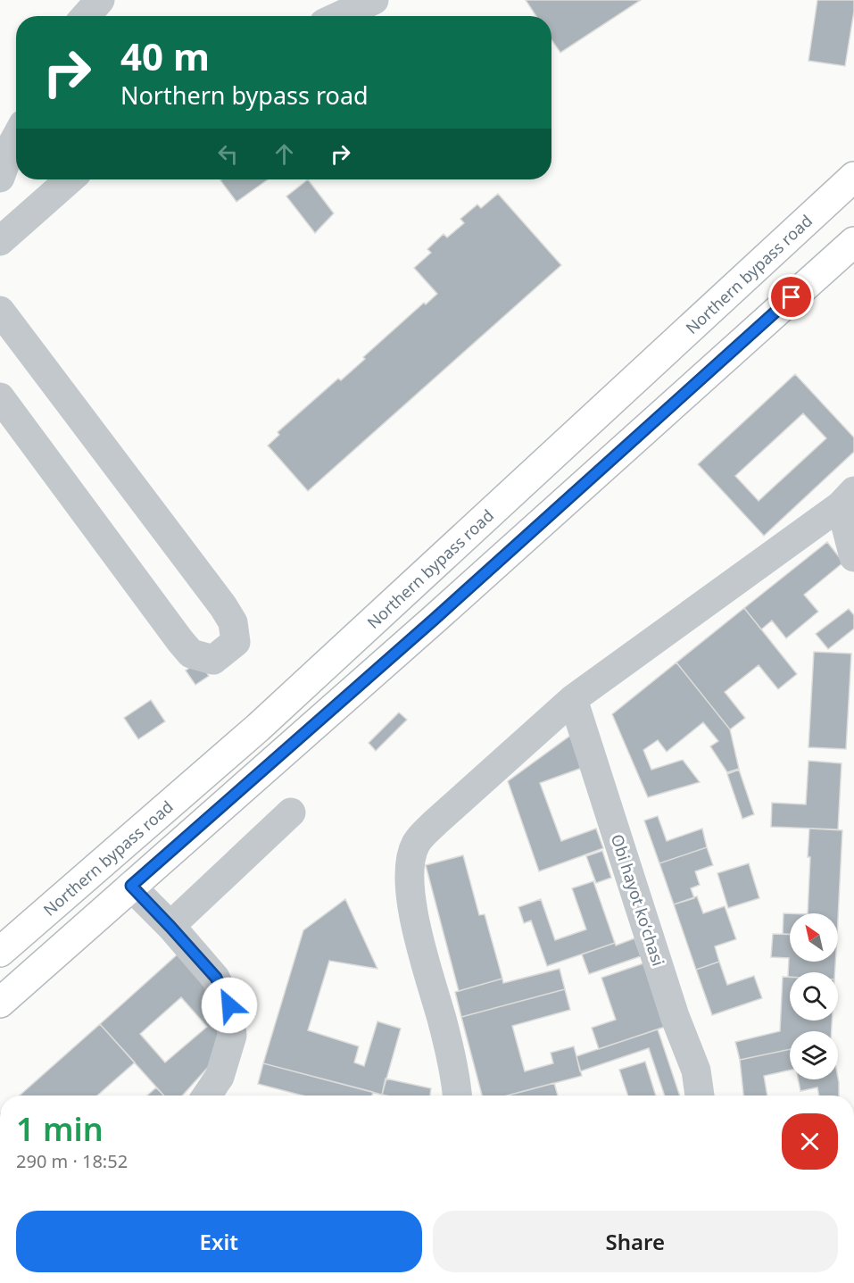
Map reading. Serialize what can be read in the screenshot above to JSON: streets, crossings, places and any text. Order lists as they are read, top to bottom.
{
  "streets": {
    "main road": ["Northern bypass road"],
    "street": ["Obi hayot koʻchasi"]
  },
  "north": "top left",
  "page": {
    "turn": ["40 m", "Northern bypass road"],
    "heading": ["1 min", "290 m · 18:52"],
    "buttons": ["Exit", "Share"]
  }
}
